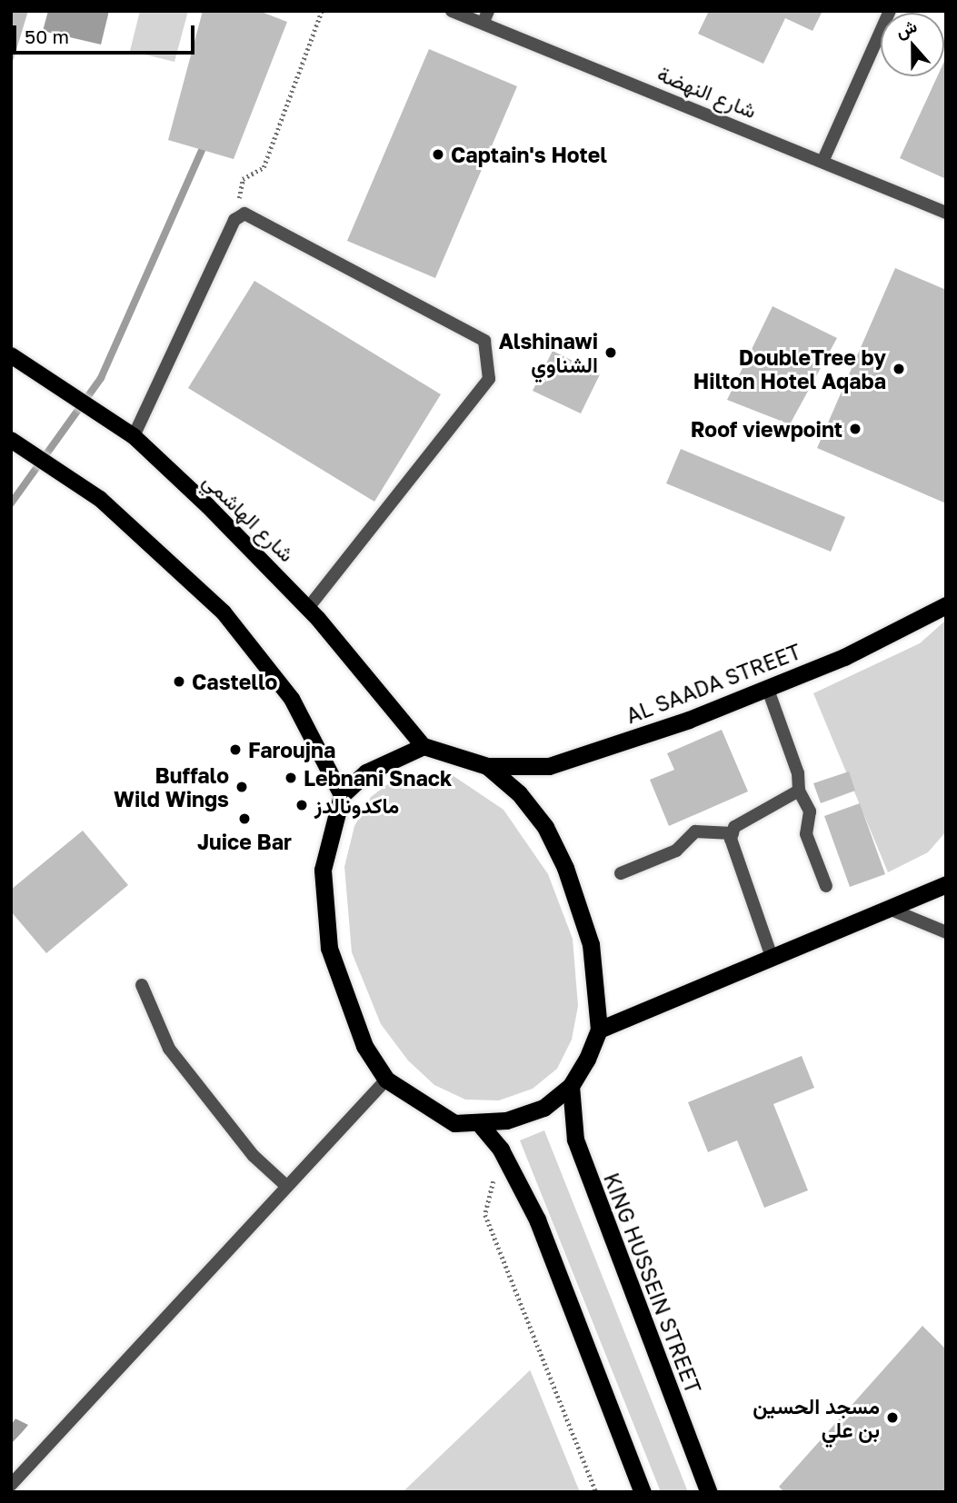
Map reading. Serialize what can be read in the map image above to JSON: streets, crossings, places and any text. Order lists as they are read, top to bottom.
{
  "streets": {
    "highway": ["AL SAADA STREET", "KING HUSSEIN STREET"],
    "main road": ["شارع الهاشمي"],
    "street": ["شارع النهضة"]
  },
  "places": [
    "Captain's Hotel",
    "Alshinawi الشناوي",
    "DoubleTree by Hilton Hotel Aqaba",
    "Roof viewpoint",
    "Castello",
    "Faroujna",
    "Lebnani Snack",
    "Buffalo Wild Wings",
    "ماكدونالدز",
    "Juice Bar",
    "مسجد الحسين بن علي"
  ],
  "scale_bar": "50 m",
  "north": "top"
}
